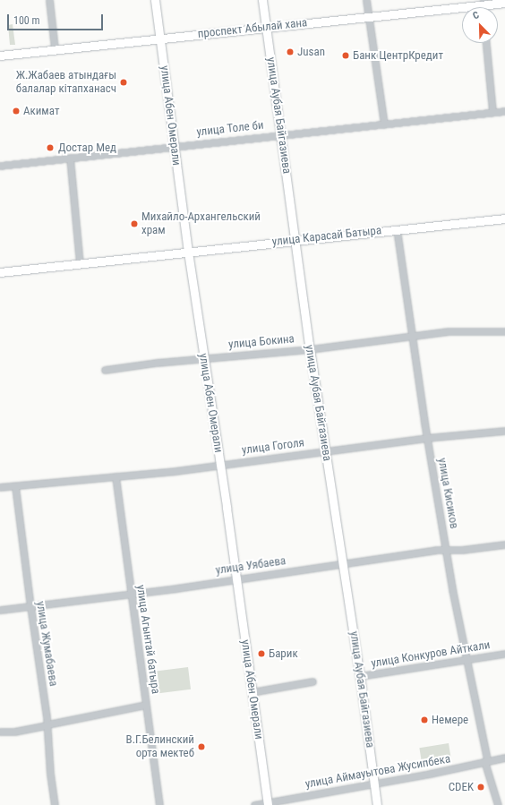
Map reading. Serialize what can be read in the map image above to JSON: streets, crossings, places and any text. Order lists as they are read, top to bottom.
{
  "streets": {
    "main road": [
      "проспект Абылай хана",
      "улица Абен Омерали",
      "улица Аубая Байгазиева",
      "улица Карасай Батыра"
    ],
    "street": [
      "улица Толе би",
      "улица Бокина",
      "улица Гоголя",
      "улица Кисиков",
      "улица Уябаева",
      "улица Агынтай батыра",
      "улица Жумабаева",
      "улица Конкуров Айткали",
      "улица Аймауытова Жусипбека"
    ]
  },
  "crossings": [
    ["проспект Абылай хана", "улица Абен Омерали"],
    ["проспект Абылай хана", "улица Аубая Байгазиева"],
    ["улица Абен Омерали", "улица Толе би"],
    ["улица Абен Омерали", "улица Карасай Батыра"],
    ["улица Абен Омерали", "улица Бокина"],
    ["улица Абен Омерали", "улица Гоголя"],
    ["улица Абен Омерали", "улица Уябаева"],
    ["улица Абен Омерали", "улица Аймауытова Жусипбека"],
    ["улица Аубая Байгазиева", "улица Толе би"],
    ["улица Аубая Байгазиева", "улица Карасай Батыра"],
    ["улица Аубая Байгазиева", "улица Бокина"],
    ["улица Аубая Байгазиева", "улица Гоголя"],
    ["улица Аубая Байгазиева", "улица Уябаева"],
    ["улица Аубая Байгазиева", "улица Конкуров Айткали"],
    ["улица Аубая Байгазиева", "улица Аймауытова Жусипбека"],
    ["улица Карасай Батыра", "улица Кисиков"],
    ["улица Бокина", "улица Кисиков"],
    ["улица Гоголя", "улица Кисиков"],
    ["улица Гоголя", "улица Агынтай батыра"],
    ["улица Гоголя", "улица Жумабаева"],
    ["улица Кисиков", "улица Уябаева"],
    ["улица Кисиков", "улица Конкуров Айткали"],
    ["улица Кисиков", "улица Аймауытова Жусипбека"],
    ["улица Уябаева", "улица Агынтай батыра"],
    ["улица Уябаева", "улица Жумабаева"]
  ],
  "places": [
    "Jusan",
    "Банк ЦентрКредит",
    "Ж.Жабаев атындағы балалар кітапханасч",
    "Акимат",
    "Достар Мед",
    "Михайло-Архангельский храм",
    "Барик",
    "Немере",
    "В.Г.Белинский орта мектеб",
    "CDEK"
  ],
  "scale_bar": "100 m",
  "north": "top left"
}
